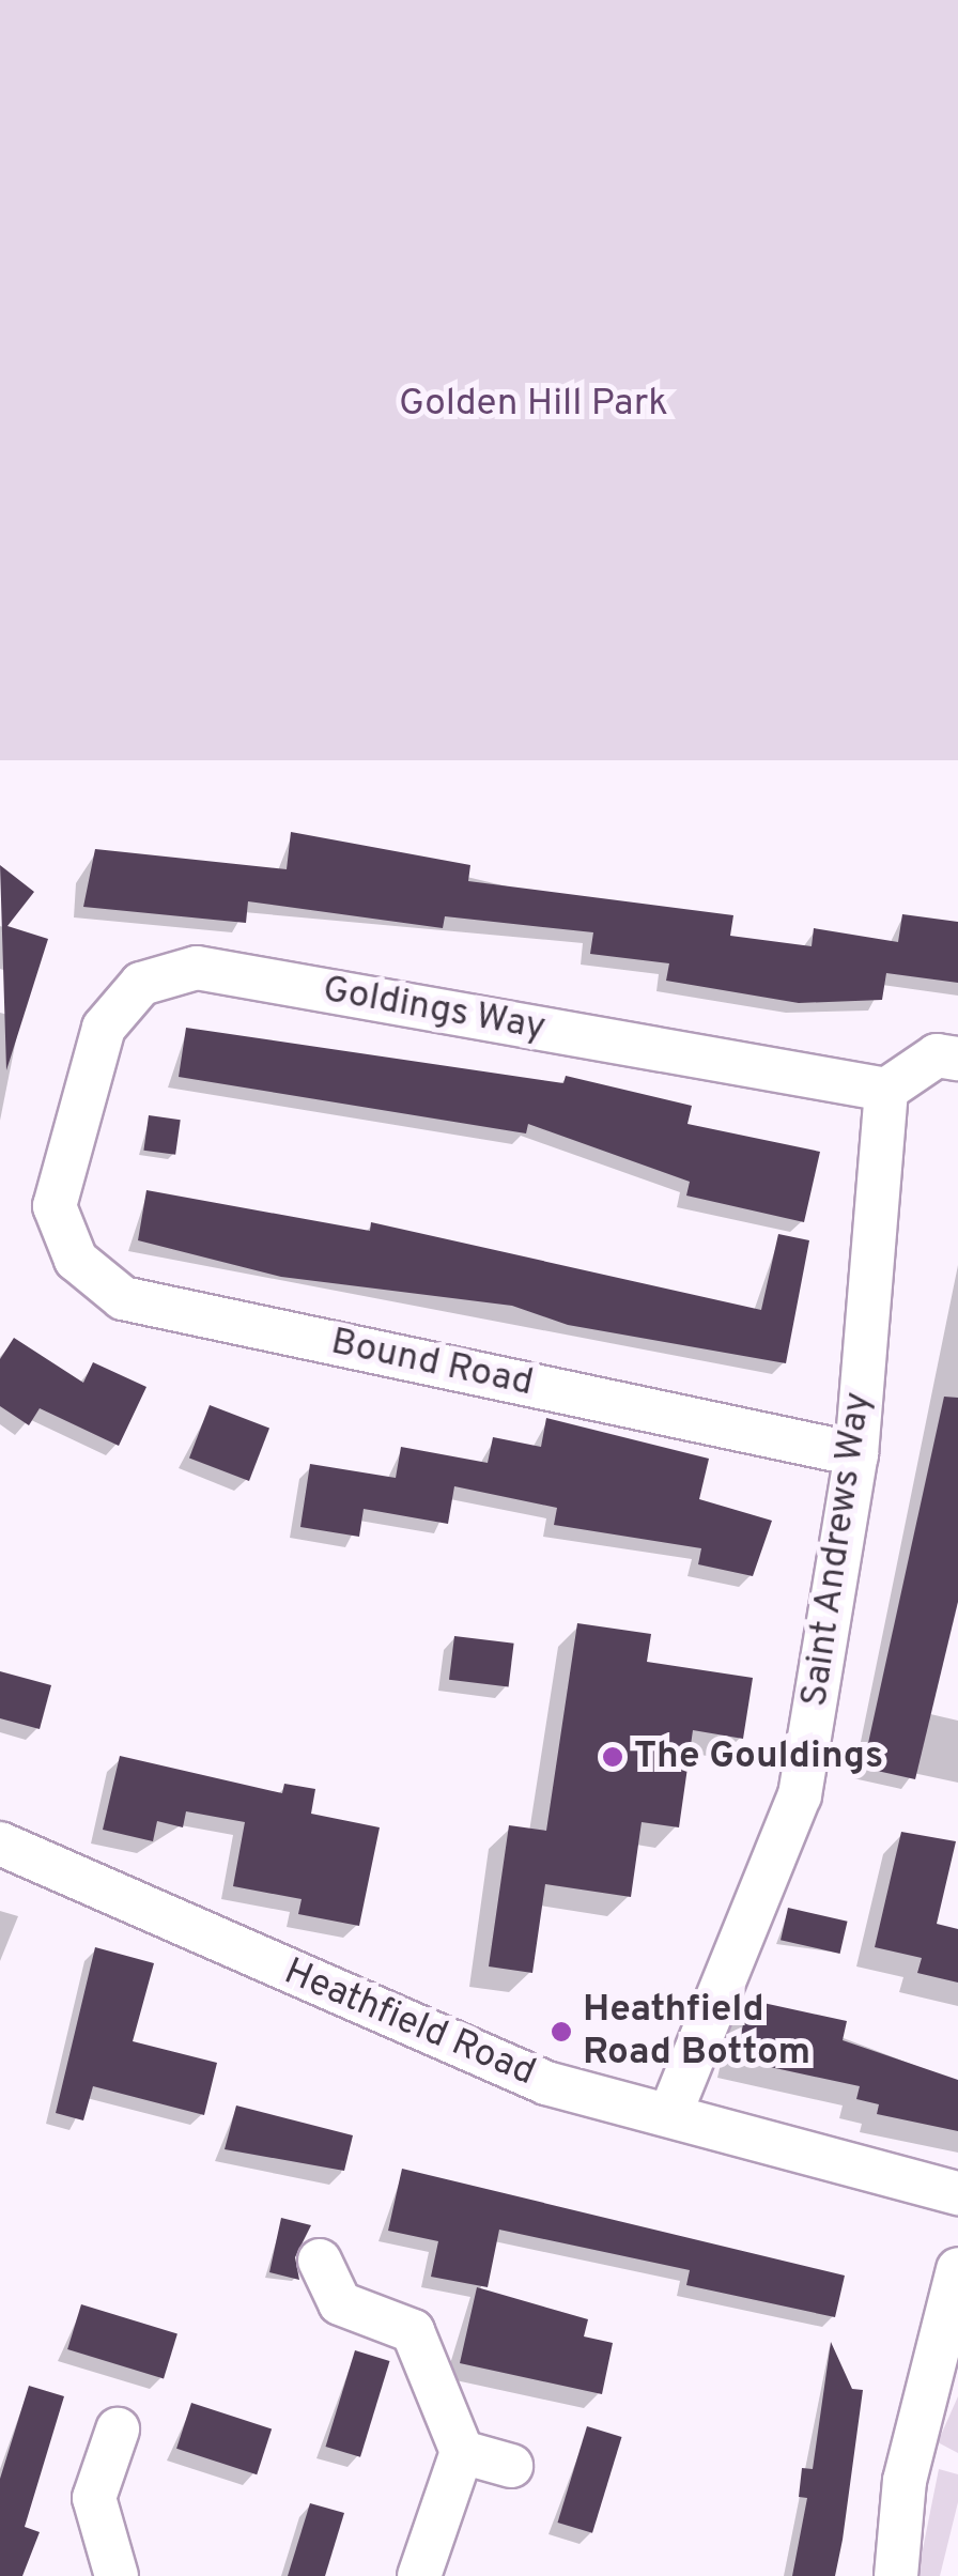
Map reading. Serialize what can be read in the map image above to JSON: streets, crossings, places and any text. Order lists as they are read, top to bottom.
{
  "streets": {
    "street": [
      "Goldings Way",
      "Bound Road",
      "Saint Andrews Way",
      "Heathfield Road"
    ]
  },
  "crossings": [
    ["Goldings Way", "Bound Road"],
    ["Goldings Way", "Saint Andrews Way"],
    ["Bound Road", "Saint Andrews Way"],
    ["Saint Andrews Way", "Heathfield Road"]
  ],
  "parks": ["Golden Hill Park"],
  "places": ["The Gouldings", "Heathfield Road Bottom"]
}
